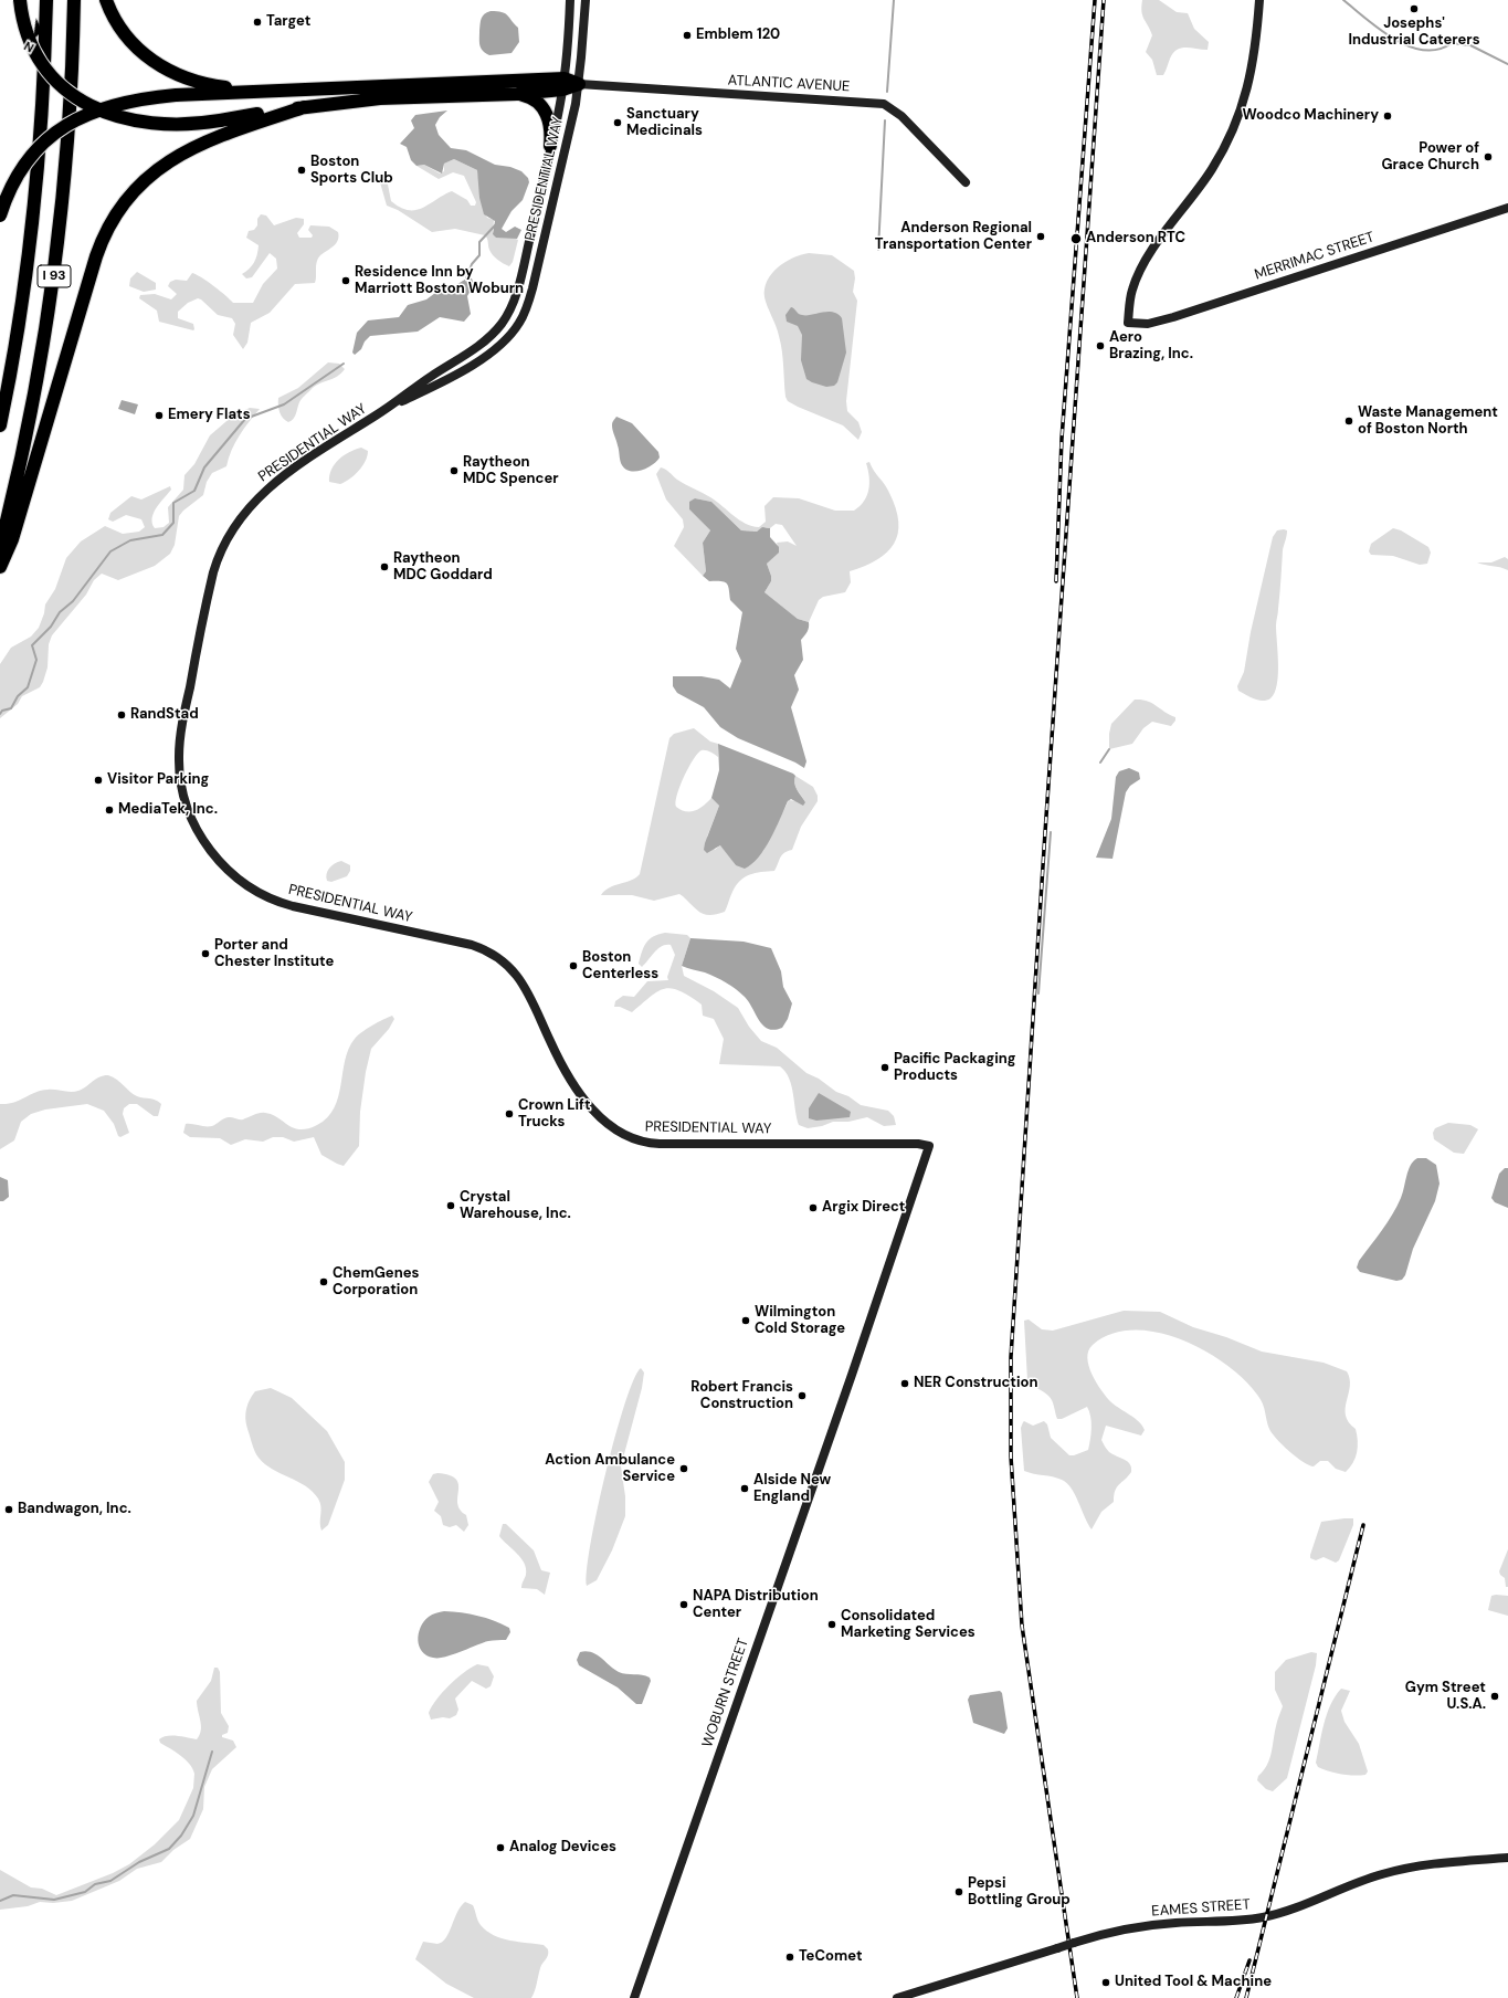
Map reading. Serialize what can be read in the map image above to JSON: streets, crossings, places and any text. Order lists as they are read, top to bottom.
{
  "streets": {
    "highway": ["I 93"],
    "street": [
      "ATLANTIC AVENUE",
      "PRESIDENTIAL WAY",
      "MERRIMAC STREET",
      "WOBURN STREET",
      "EAMES STREET"
    ]
  },
  "crossings": [
    ["ATLANTIC AVENUE", "PRESIDENTIAL WAY"],
    ["PRESIDENTIAL WAY", "WOBURN STREET"]
  ],
  "places": [
    "Josephs' Industrial Caterers",
    "Target",
    "Emblem 120",
    "Woodco Machinery",
    "Sanctuary Medicinals",
    "Power of Grace Church",
    "Boston Sports Club",
    "Anderson Regional Transportation Center",
    "Anderson RTC",
    "Residence Inn by Marriott Boston Woburn",
    "Aero Brazing, Inc.",
    "Emery Flats",
    "Waste Management of Boston North",
    "Raytheon MDC Spencer",
    "Raytheon MDC Goddard",
    "RandStad",
    "Visitor Parking",
    "MediaTek, Inc.",
    "Porter and Chester Institute",
    "Boston Centerless",
    "Pacific Packaging Products",
    "Crown Lift Trucks",
    "Crystal Warehouse, Inc.",
    "Argix Direct",
    "ChemGenes Corporation",
    "Wilmington Cold Storage",
    "NER Construction",
    "Robert Francis Construction",
    "Action Ambulance Service",
    "Alside New England",
    "Bandwagon, Inc.",
    "NAPA Distribution Center",
    "Consolidated Marketing Services",
    "Gym Street U.S.A.",
    "Analog Devices",
    "Pepsi Bottling Group",
    "TeComet",
    "United Tool & Machine"
  ],
  "north": "bottom left"
}
